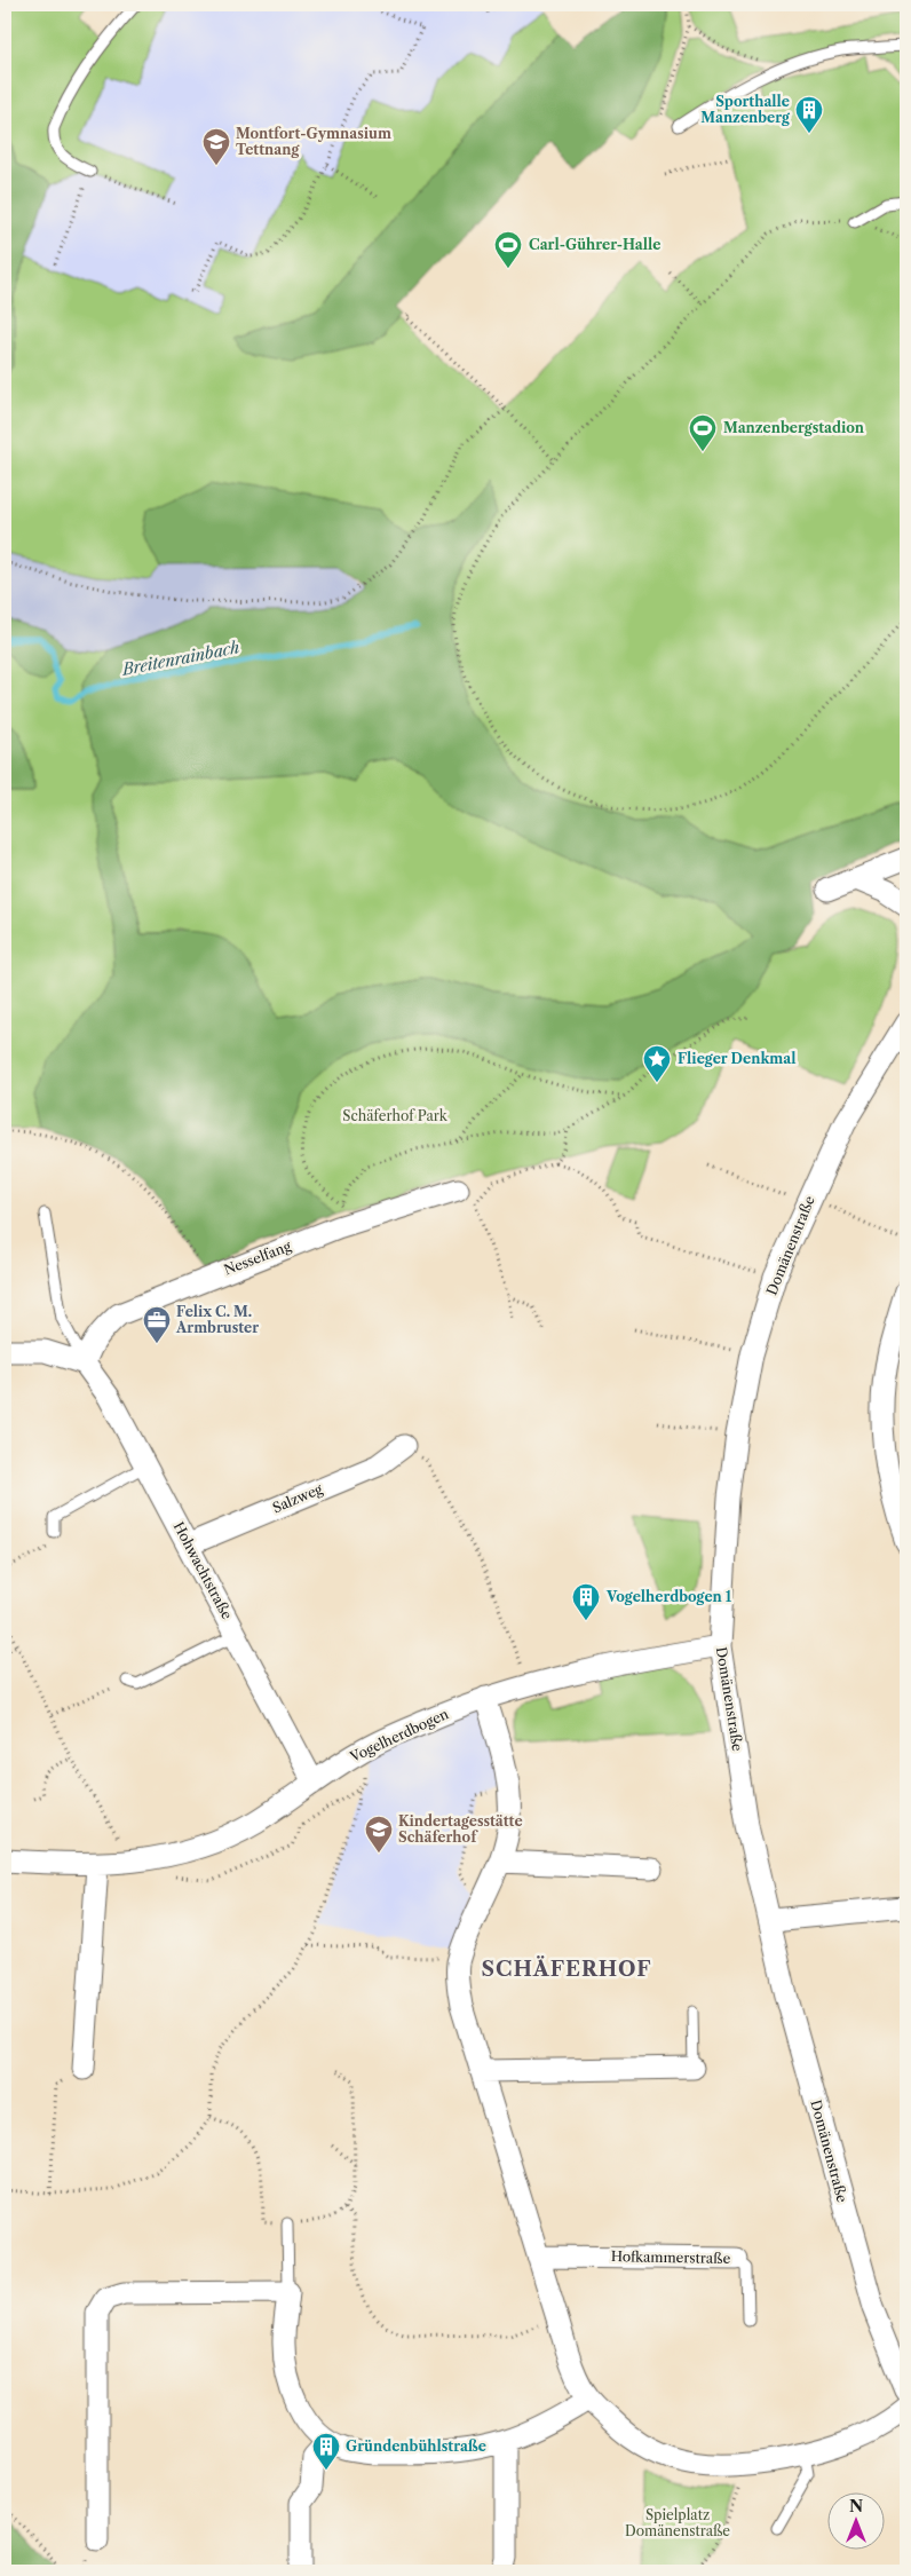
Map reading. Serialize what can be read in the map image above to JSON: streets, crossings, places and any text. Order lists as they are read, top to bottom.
{
  "streets": {
    "street": [
      "Domänenstraße",
      "Nesselfang",
      "Salzweg",
      "Hohwachtstraße",
      "Vogelherdbogen",
      "Hofkammerstraße"
    ]
  },
  "crossings": [
    ["Domänenstraße", "Vogelherdbogen"],
    ["Nesselfang", "Hohwachtstraße"],
    ["Salzweg", "Hohwachtstraße"],
    ["Hohwachtstraße", "Vogelherdbogen"]
  ],
  "districts": ["SCHÄFERHOF"],
  "water": ["Breitenrainbach"],
  "parks": ["Schäferhof Park", "Spielplatz Domänenstraße"],
  "places": {
    "building": ["Sporthalle Manzenberg", "Vogelherdbogen 1", "Gründenbühlstraße"],
    "school or university": ["Montfort-Gymnasium Tettnang", "Kindertagesstätte Schäferhof"],
    "sports": ["Carl-Gührer-Halle", "Manzenbergstadion"],
    "place": ["Flieger Denkmal"],
    "office": ["Felix C. M. Armbruster"]
  },
  "north": "top"
}
